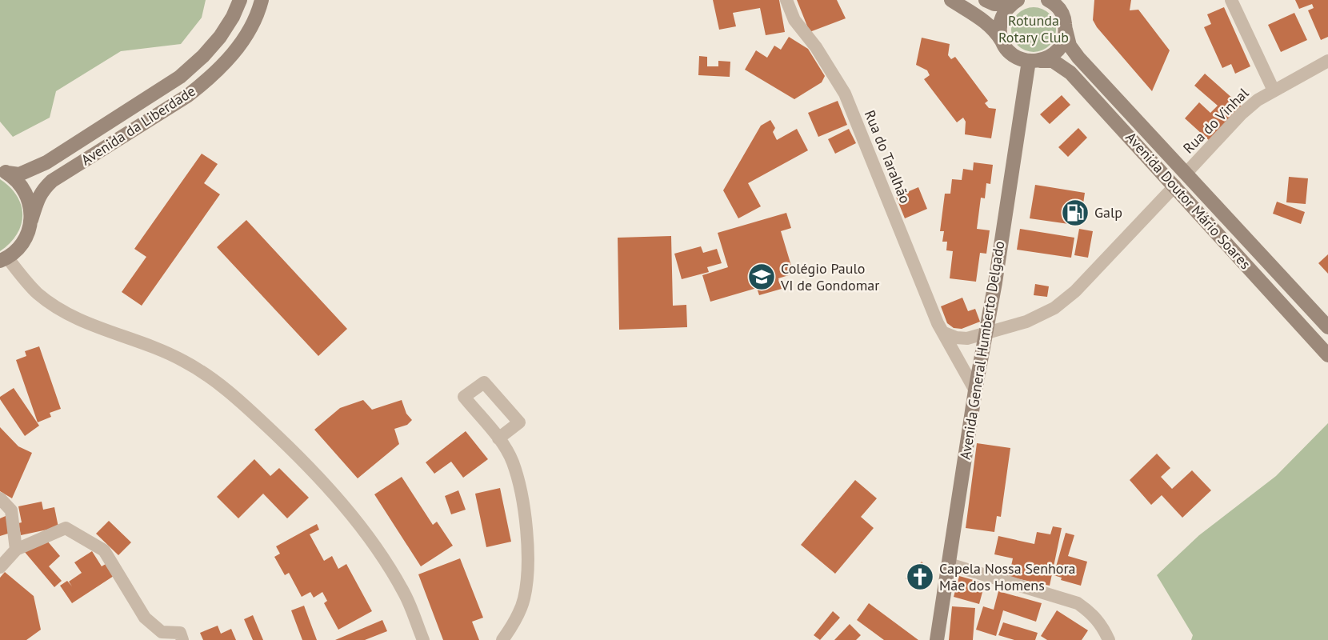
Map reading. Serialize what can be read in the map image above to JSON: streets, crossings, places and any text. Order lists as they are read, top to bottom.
{
  "streets": {
    "main road": ["Avenida da Liberdade", "Avenida Doutor Mário Soares", "Avenida General Humberto Delgado"],
    "street": ["Rua do Vinhal", "Rua do Taralhão"]
  },
  "crossings": [
    ["Rua do Vinhal", "Avenida Doutor Mário Soares"],
    ["Rua do Taralhão", "Avenida General Humberto Delgado"],
    ["Avenida Doutor Mário Soares", "Avenida General Humberto Delgado"]
  ],
  "parks": ["Rotunda Rotary Club"],
  "places": {
    "fuel station": ["Galp"],
    "school or university": ["Colégio Paulo VI de Gondomar"],
    "church": ["Capela Nossa Senhora Mãe dos Homens"]
  }
}
